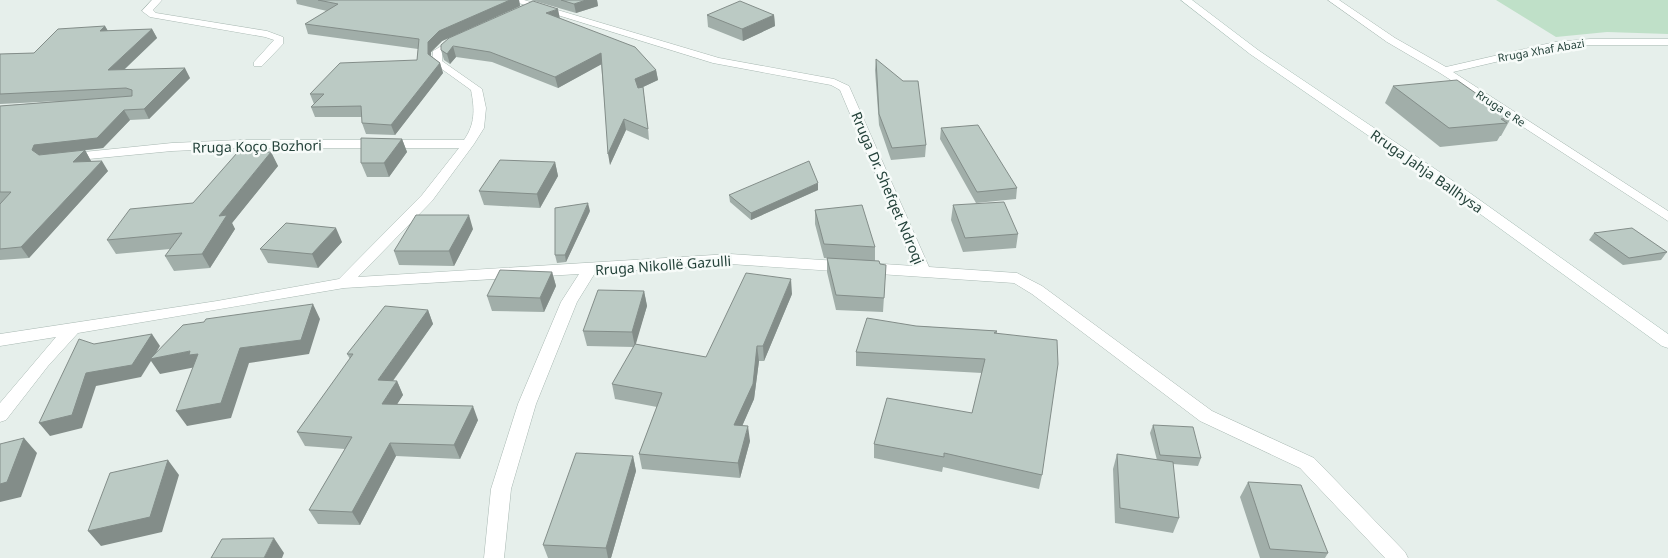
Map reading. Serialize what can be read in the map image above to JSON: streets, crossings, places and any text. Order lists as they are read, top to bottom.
{
  "streets": {
    "street": [
      "Rruga Xhaf Abazi",
      "Rruga e Re",
      "Rruga Koço Bozhori",
      "Rruga Jahja Ballhysa",
      "Rruga Dr. Shefqet Ndroqi",
      "Rruga Nikollë Gazulli"
    ]
  },
  "crossings": [
    ["Rruga Xhaf Abazi", "Rruga e Re"],
    ["Rruga Dr. Shefqet Ndroqi", "Rruga Nikollë Gazulli"]
  ]
}
